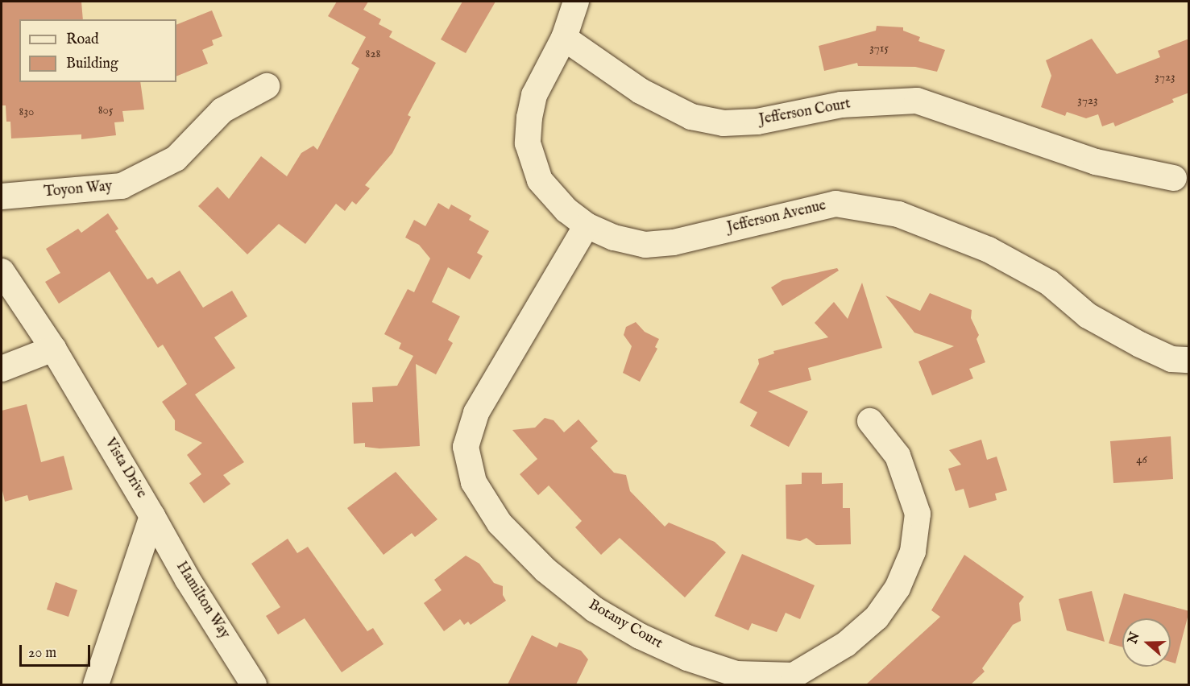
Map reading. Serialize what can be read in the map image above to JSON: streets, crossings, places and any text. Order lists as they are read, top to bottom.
{
  "streets": {
    "street": [
      "Jefferson Court",
      "Toyon Way",
      "Jefferson Avenue",
      "Vista Drive",
      "Hamilton Way",
      "Botany Court"
    ]
  },
  "crossings": [
    ["Jefferson Court", "Jefferson Avenue"],
    ["Jefferson Avenue", "Botany Court"],
    ["Vista Drive", "Hamilton Way"]
  ],
  "house_numbers": [
    "3715",
    "828",
    "3723",
    "3723",
    "805",
    "830",
    "46"
  ],
  "legend": ["Road", "Building"],
  "scale_bar": "20 m",
  "north": "left"
}
